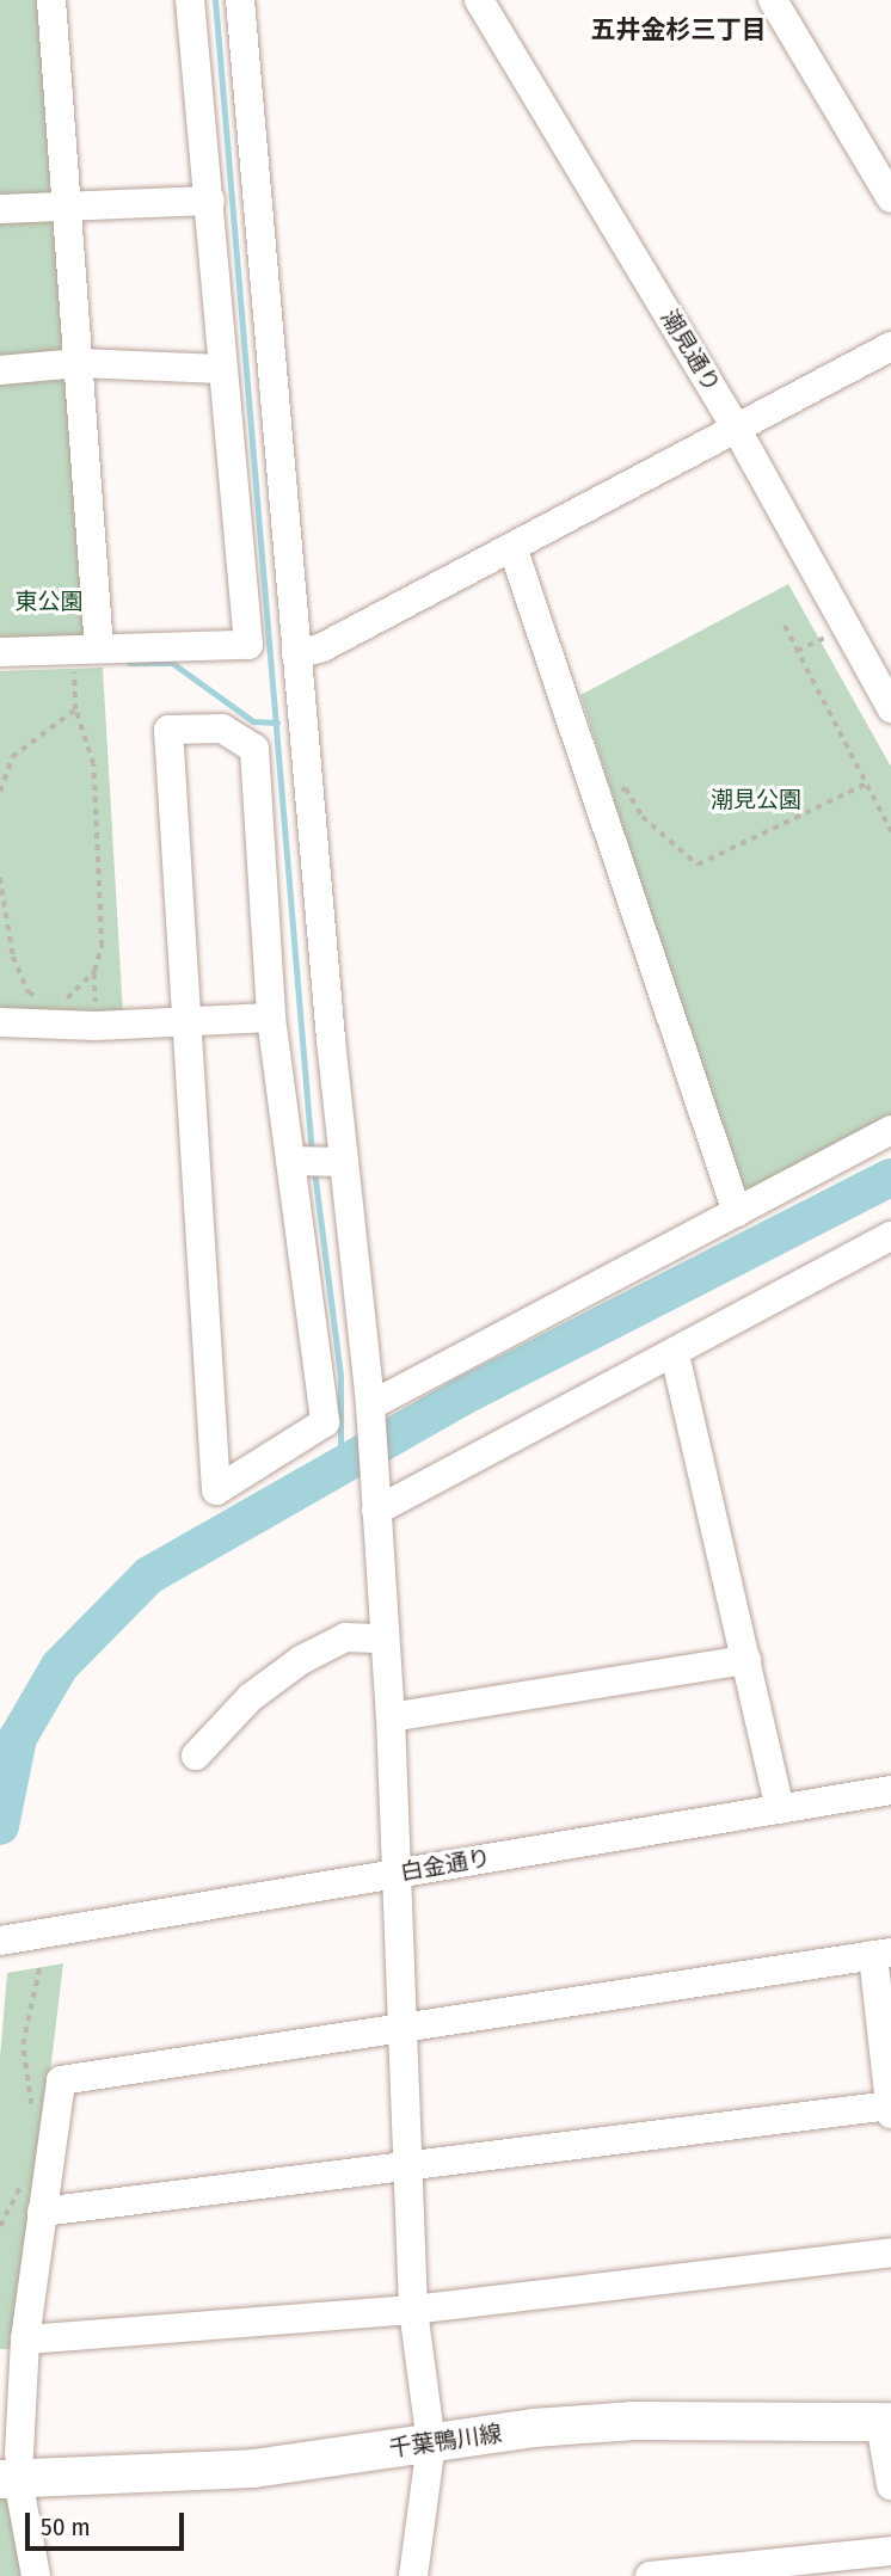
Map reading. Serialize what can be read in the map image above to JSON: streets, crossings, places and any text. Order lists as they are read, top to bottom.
{
  "streets": {
    "main road": ["千葉鴨川線"],
    "street": ["潮見通り", "白金通り"]
  },
  "districts": ["五井金杉三丁目"],
  "parks": ["東公園", "潮見公園"],
  "scale_bar": "50 m"
}
